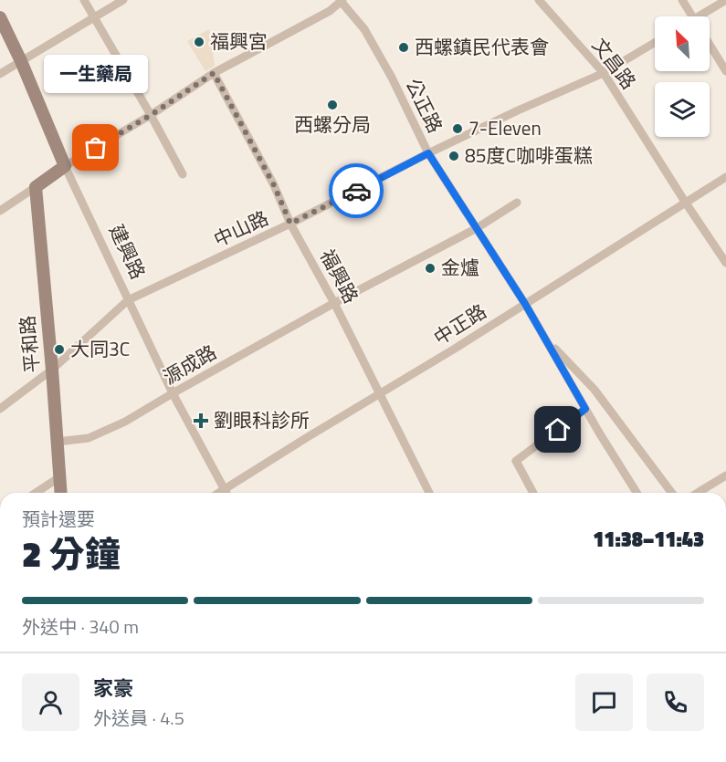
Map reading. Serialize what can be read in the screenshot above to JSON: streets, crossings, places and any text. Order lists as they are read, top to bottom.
{
  "streets": {
    "main road": ["建興路", "平和路"],
    "street": [
      "文昌路",
      "公正路",
      "中山路",
      "福興路",
      "中正路",
      "源成路"
    ]
  },
  "crossings": [
    ["文昌路", "中山路"],
    ["文昌路", "中正路"],
    ["公正路", "中山路"],
    ["公正路", "中正路"],
    ["公正路", "源成路"],
    ["中山路", "建興路"],
    ["中山路", "福興路"],
    ["中山路", "平和路"],
    ["建興路", "中正路"],
    ["建興路", "源成路"],
    ["福興路", "中正路"],
    ["福興路", "源成路"],
    ["平和路", "源成路"]
  ],
  "places": {
    "other": [
      "福興宮",
      "西螺鎮民代表會",
      "西螺分局",
      "7-Eleven",
      "一生藥局",
      "85度C咖啡蛋糕",
      "金爐",
      "大同3C"
    ],
    "health": ["劉眼科診所"]
  },
  "north": "top left",
  "page": {
    "bubble": "一生藥局",
    "heading": ["2 分鐘", "預計還要", "11:38–11:43"],
    "panel": ["家豪", "外送員 · 4.5"],
    "bar": "外送中 · 340 m"
  }
}
